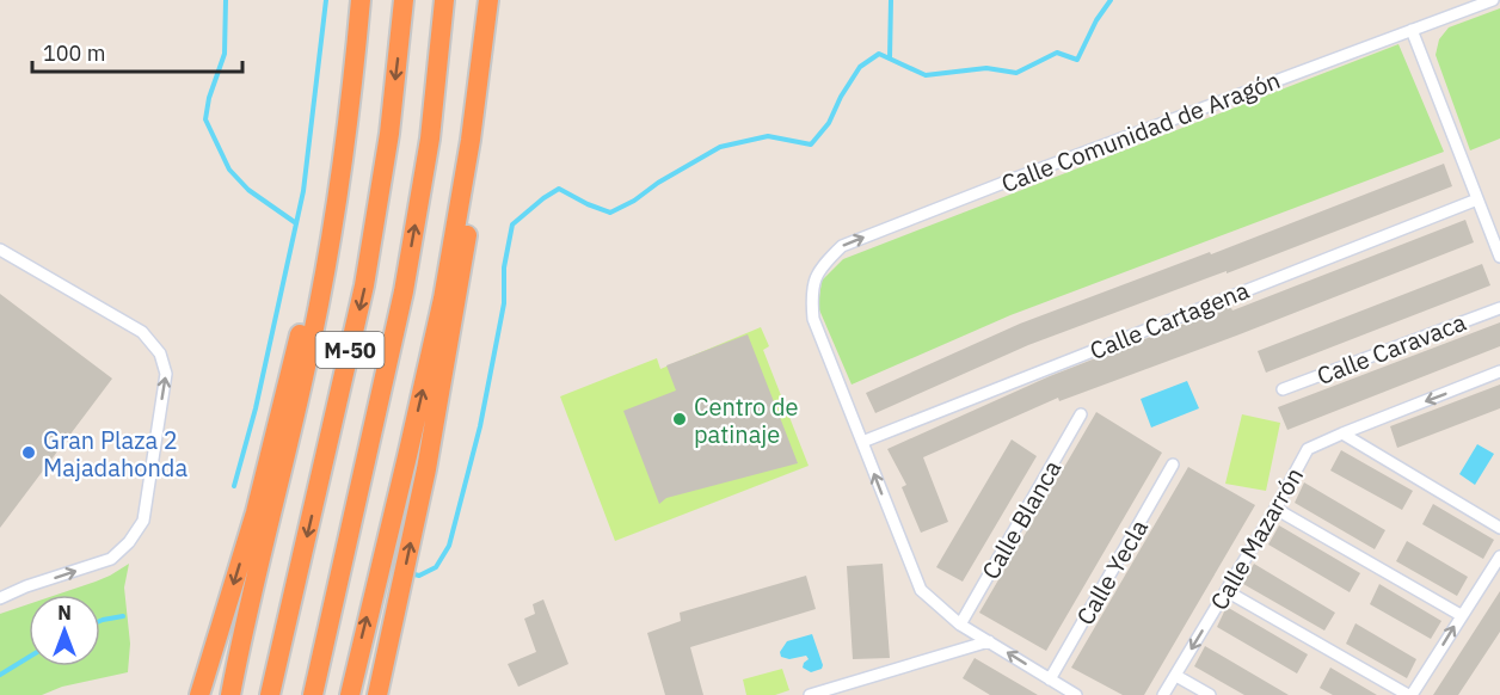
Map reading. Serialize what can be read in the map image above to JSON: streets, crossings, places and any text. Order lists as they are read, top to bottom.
{
  "streets": {
    "highway": ["M-50"],
    "street": [
      "Calle Comunidad de Aragón",
      "Calle Cartagena",
      "Calle Caravaca",
      "Calle Blanca",
      "Calle Mazarrón",
      "Calle Yecla"
    ]
  },
  "crossings": [
    ["Calle Comunidad de Aragón", "Calle Cartagena"]
  ],
  "one_way": ["Calle Comunidad de Aragón", "Calle Mazarrón"],
  "places": ["Centro de patinaje", "Gran Plaza 2 Majadahonda"],
  "scale_bar": "100 m",
  "north": "top"
}
